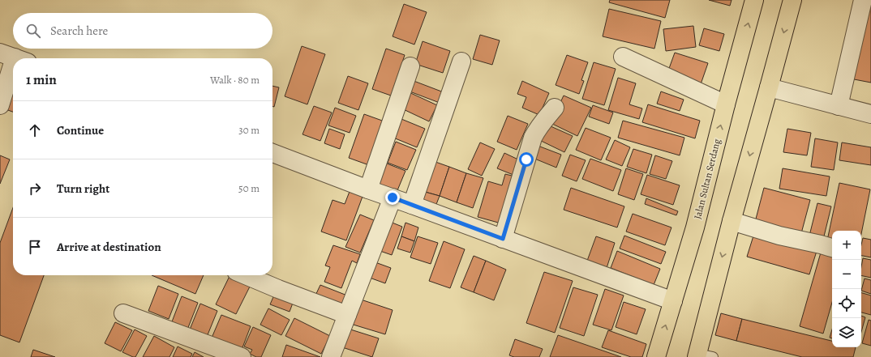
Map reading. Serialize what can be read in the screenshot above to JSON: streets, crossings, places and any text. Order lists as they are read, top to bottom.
{
  "streets": {
    "highway": ["Jalan Sultan Serdang"]
  },
  "page": {
    "search": "Search here",
    "heading": ["1 min", "Walk · 80 m"],
    "list": [
      ["Continue", "30 m"],
      ["Turn right", "50 m"],
      "Arrive at destination"
    ],
    "map_buttons": ["+", "−"]
  }
}
